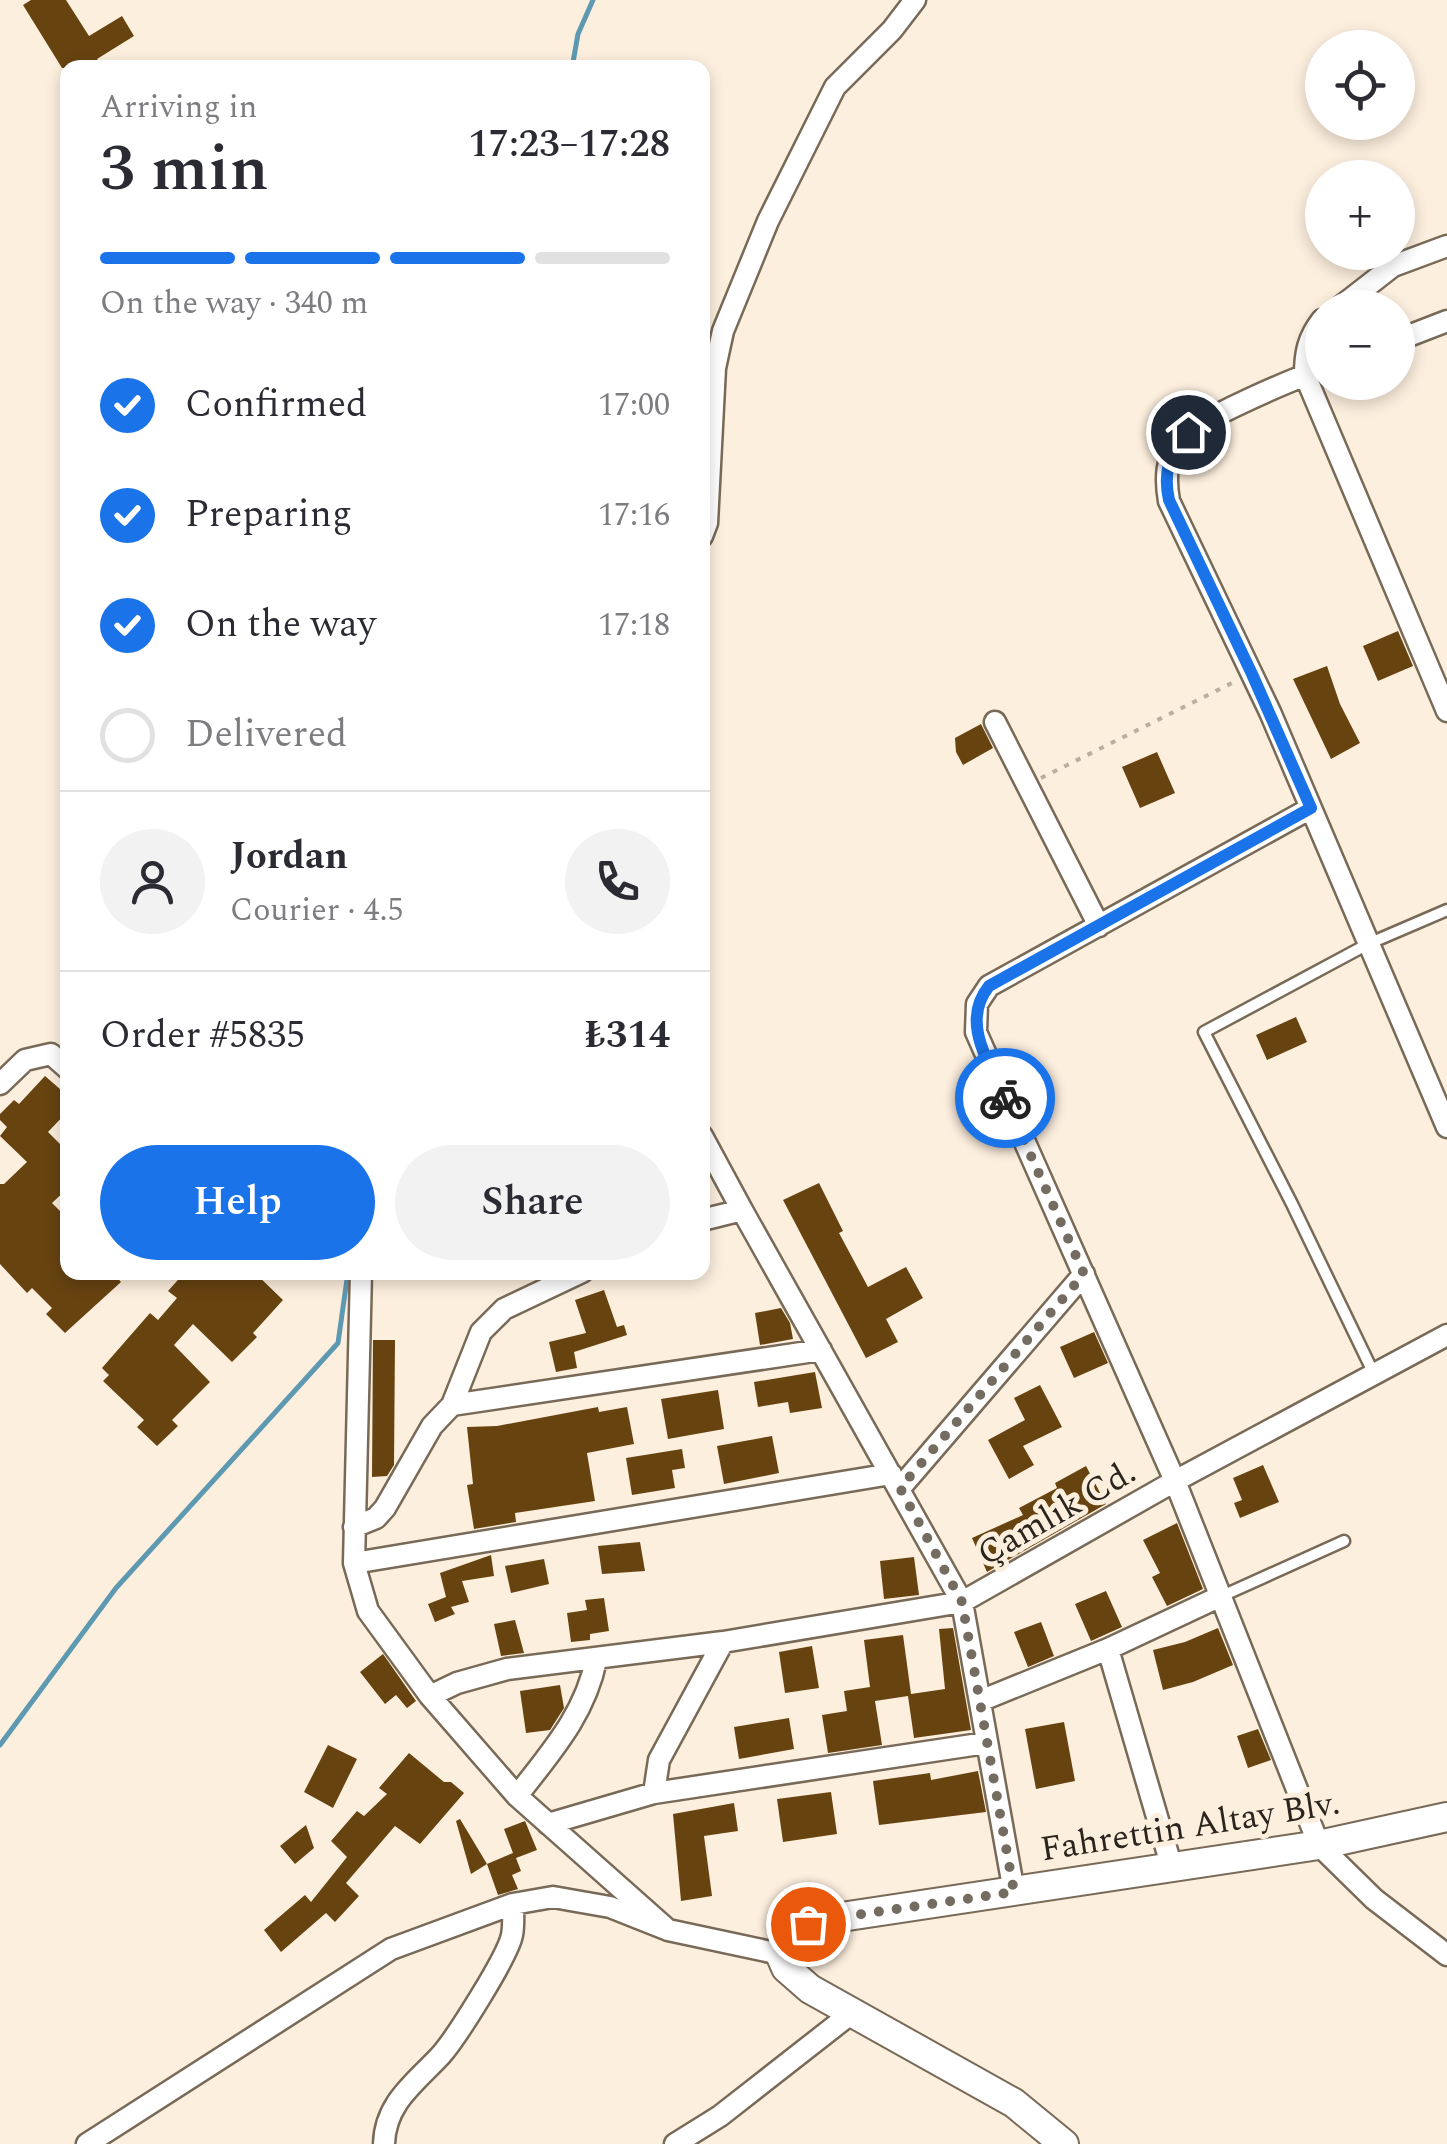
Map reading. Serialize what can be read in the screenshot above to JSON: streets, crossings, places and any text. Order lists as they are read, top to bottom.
{
  "streets": {
    "street": ["Çamlık Cd.", "Fahrettin Altay Blv."]
  },
  "page": {
    "map_buttons": ["+", "−"],
    "heading": ["3 min", "Arriving in", "17:23–17:28"],
    "panel": [
      "Jordan",
      "Courier · 4.5",
      "Order #5835",
      "₺314"
    ],
    "bar": "On the way · 340 m",
    "list": [
      ["Confirmed", "17:00"],
      ["Preparing", "17:16"],
      ["On the way", "17:18"],
      "Delivered"
    ],
    "buttons": ["Help", "Share"]
  }
}
